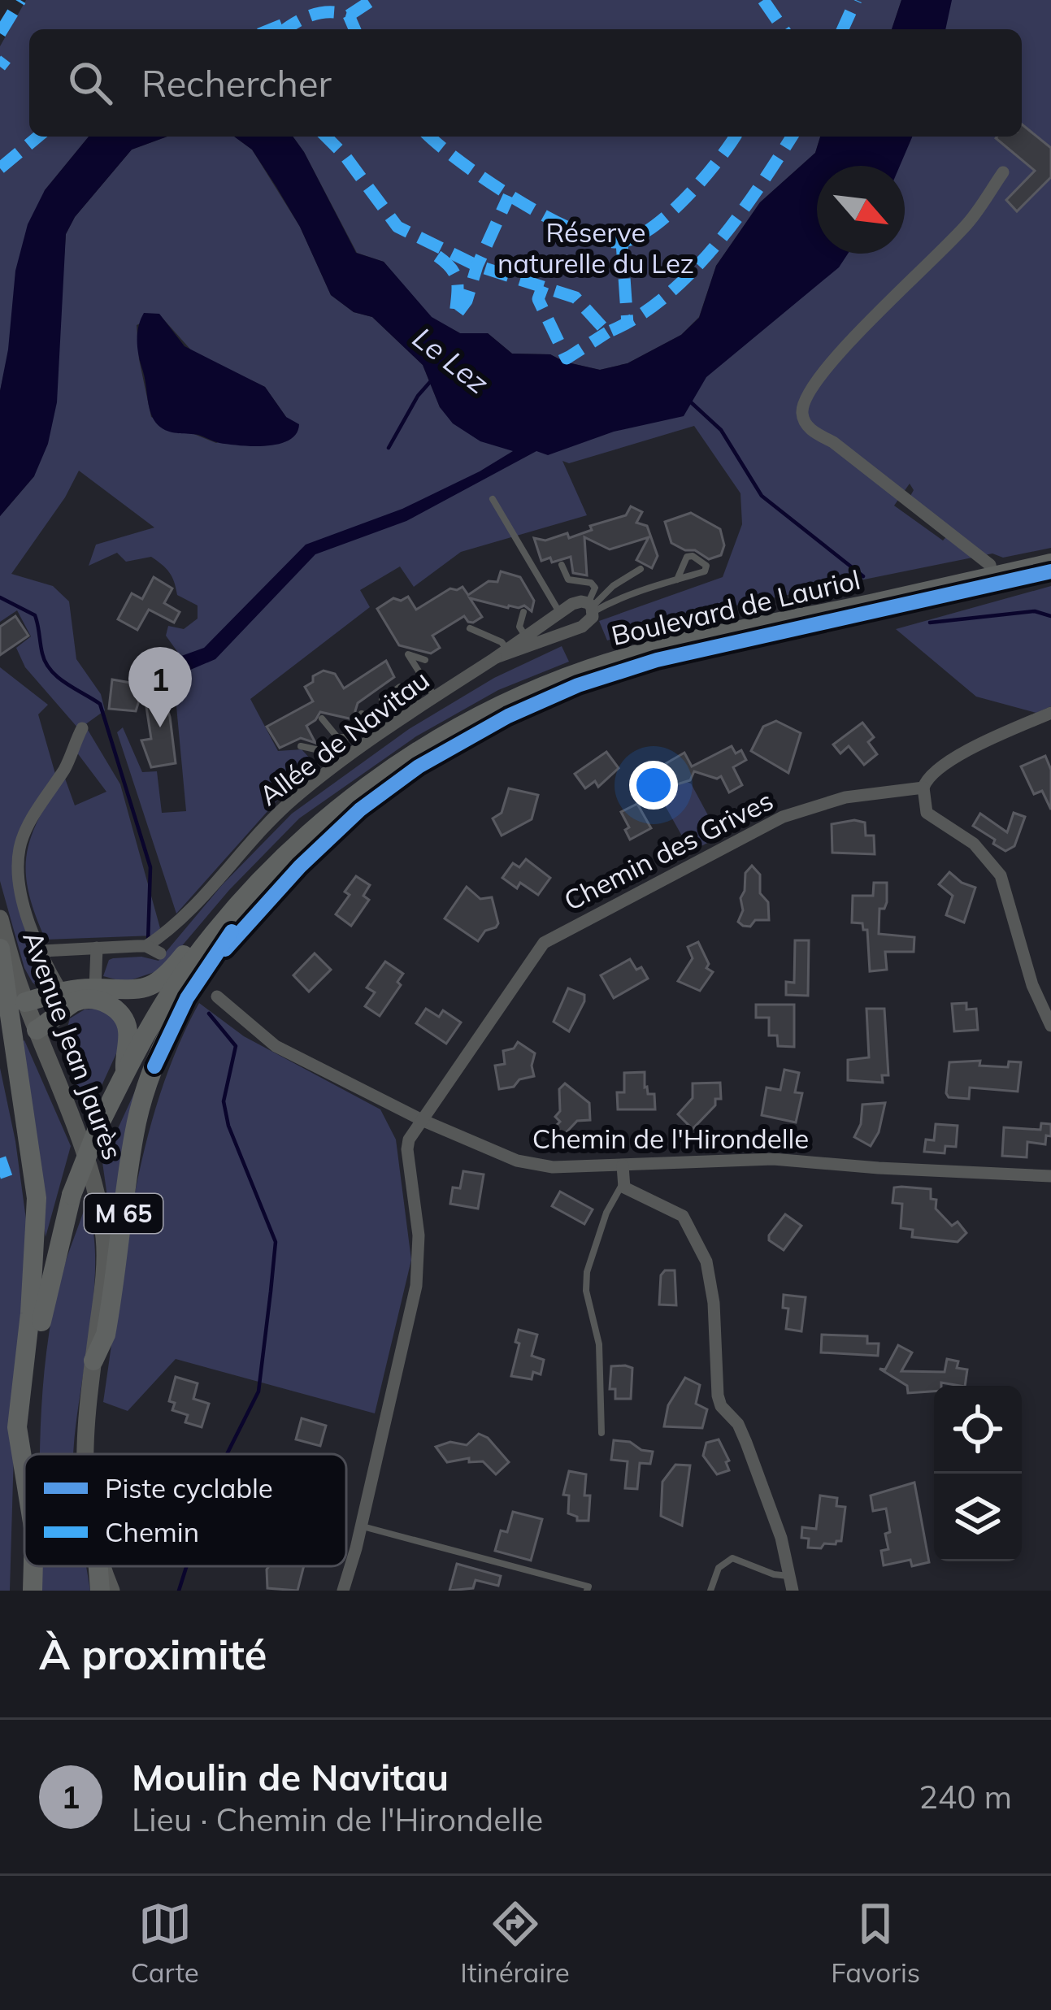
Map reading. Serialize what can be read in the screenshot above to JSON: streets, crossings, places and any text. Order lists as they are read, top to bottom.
{
  "streets": {
    "main road": ["Boulevard de Lauriol", "Avenue Jean Jaurès", "M 65"],
    "street": ["Allée de Navitau", "Chemin des Grives", "Chemin de l'Hirondelle"]
  },
  "crossings": [
    ["Boulevard de Lauriol", "M 65"],
    ["Chemin des Grives", "Chemin de l'Hirondelle"],
    ["Avenue Jean Jaurès", "M 65"]
  ],
  "water": ["Le Lez"],
  "parks": ["Réserve naturelle du Lez"],
  "legend": ["Piste cyclable", "Chemin"],
  "north": "bottom right",
  "page": {
    "search": "Rechercher",
    "pins": "1",
    "heading": "À proximité",
    "list": [
      {
        "mark": "1",
        "name": "Moulin de Navitau",
        "note": "Lieu · Chemin de l'Hirondelle",
        "value": "240 m"
      }
    ],
    "nav": ["Carte", "Itinéraire", "Favoris"]
  }
}
